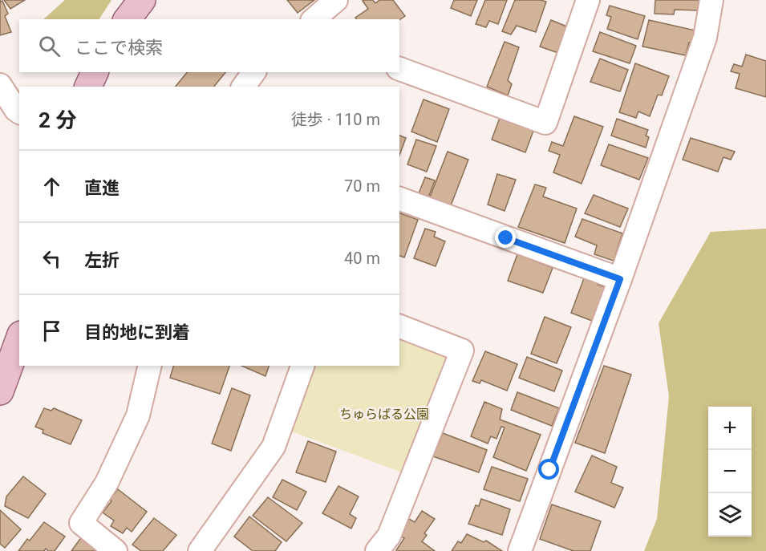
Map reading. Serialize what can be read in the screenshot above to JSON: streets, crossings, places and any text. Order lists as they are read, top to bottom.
{
  "parks": ["ちゅらばる公園"],
  "page": {
    "search": "ここで検索",
    "heading": ["2 分", "徒歩 · 110 m"],
    "list": [
      ["直進", "70 m"],
      ["左折", "40 m"],
      "目的地に到着"
    ],
    "map_buttons": ["+", "−"]
  }
}
